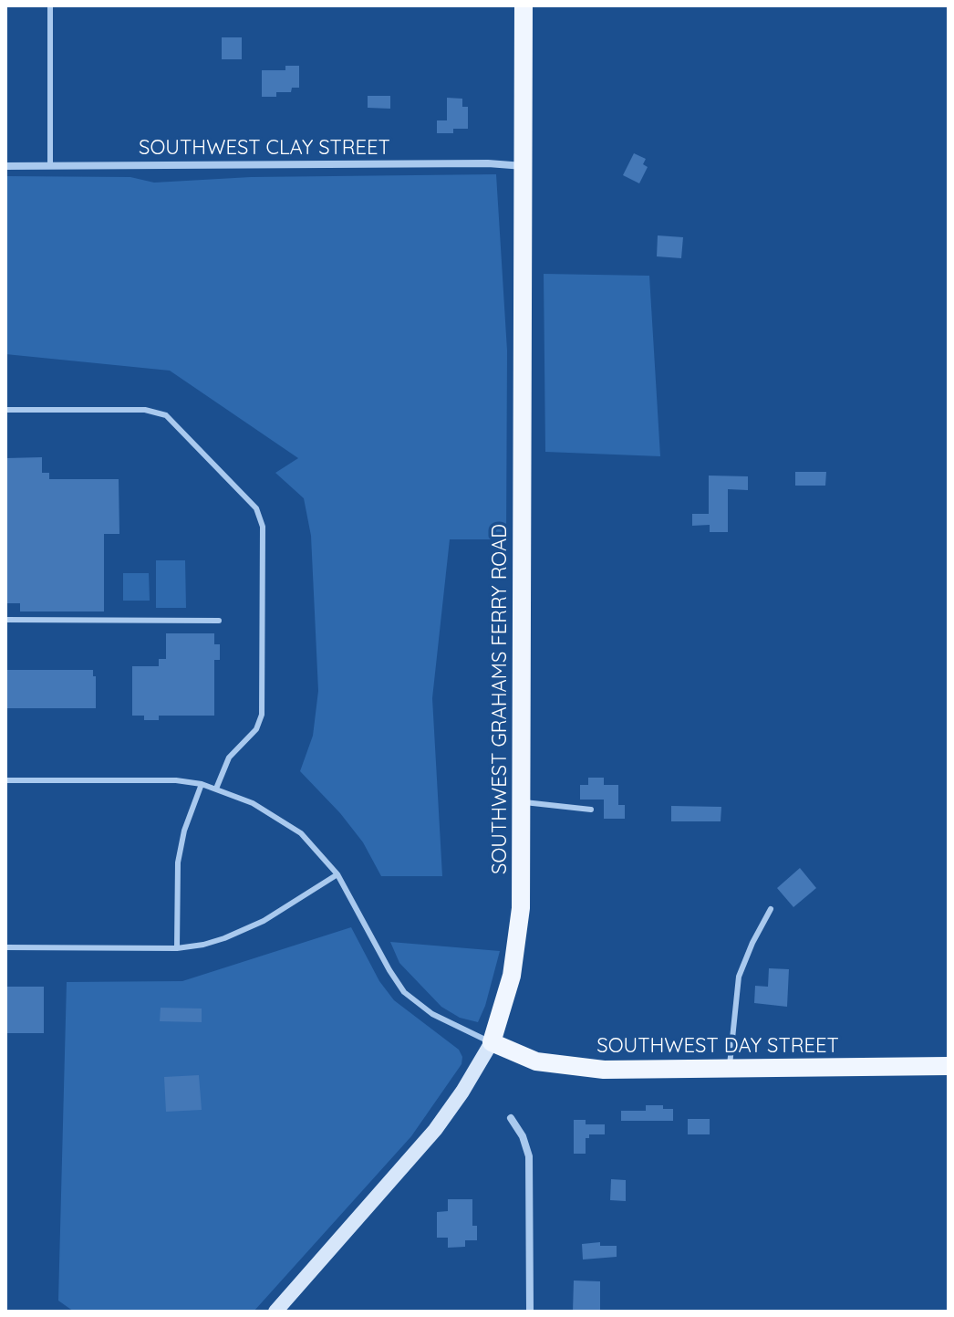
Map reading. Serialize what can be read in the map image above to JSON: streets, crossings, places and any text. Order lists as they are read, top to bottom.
{
  "streets": {
    "main road": ["SOUTHWEST GRAHAMS FERRY ROAD", "SOUTHWEST DAY STREET"],
    "street": ["SOUTHWEST CLAY STREET"]
  },
  "crossings": [
    ["SOUTHWEST CLAY STREET", "SOUTHWEST GRAHAMS FERRY ROAD"],
    ["SOUTHWEST GRAHAMS FERRY ROAD", "SOUTHWEST DAY STREET"]
  ]
}
